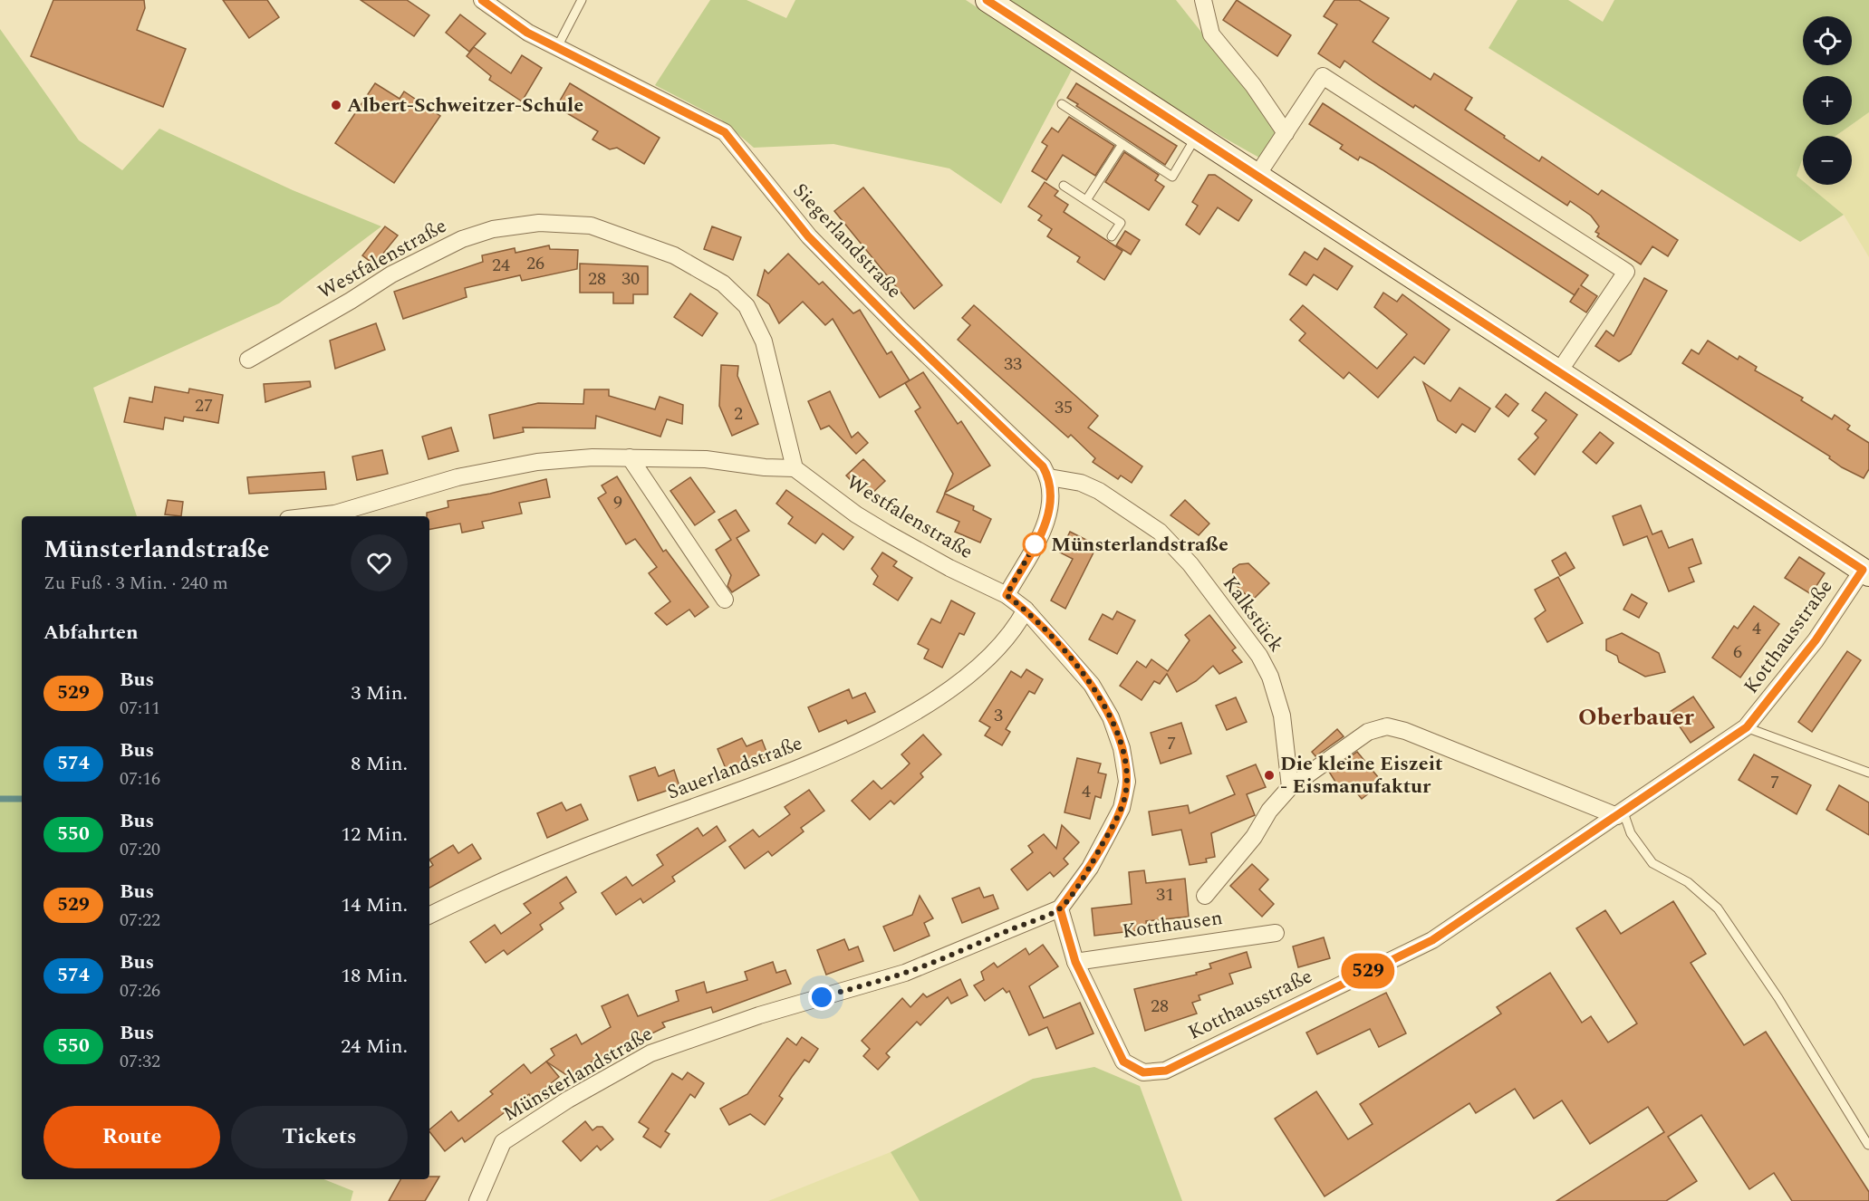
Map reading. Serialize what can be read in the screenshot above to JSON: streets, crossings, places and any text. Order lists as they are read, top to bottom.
{
  "streets": {
    "street": [
      "Siegerlandstraße",
      "Westfalenstraße",
      "Kalkstück",
      "Kotthausstraße",
      "Sauerlandstraße",
      "Kotthausen",
      "Münsterlandstraße"
    ]
  },
  "crossings": [
    ["Siegerlandstraße", "Kalkstück"],
    ["Kotthausstraße", "Kotthausen"],
    ["Kotthausstraße", "Münsterlandstraße"]
  ],
  "districts": ["Oberbauer"],
  "places": ["Albert-Schweitzer-Schule", "Münsterlandstraße", "Die kleine Eiszeit - Eismanufaktur"],
  "lines": ["bus line 529"],
  "house_numbers": [
    "26",
    "24",
    "28",
    "30",
    "33",
    "27",
    "35",
    "2",
    "9",
    "4",
    "6",
    "3",
    "7",
    "7",
    "4",
    "31",
    "28"
  ],
  "page": {
    "on_map": "529",
    "map_buttons": ["+", "−"],
    "heading": [
      ["Münsterlandstraße", "Zu Fuß · 3 Min. · 240 m"],
      "Abfahrten"
    ],
    "list": [
      {
        "mark": "529",
        "name": "Bus",
        "note": "07:11",
        "value": "3 Min."
      },
      {
        "mark": "574",
        "name": "Bus",
        "note": "07:16",
        "value": "8 Min."
      },
      {
        "mark": "550",
        "name": "Bus",
        "note": "07:20",
        "value": "12 Min."
      },
      {
        "mark": "529",
        "name": "Bus",
        "note": "07:22",
        "value": "14 Min."
      },
      {
        "mark": "574",
        "name": "Bus",
        "note": "07:26",
        "value": "18 Min."
      },
      {
        "mark": "550",
        "name": "Bus",
        "note": "07:32",
        "value": "24 Min."
      }
    ],
    "buttons": ["Route", "Tickets"]
  }
}
